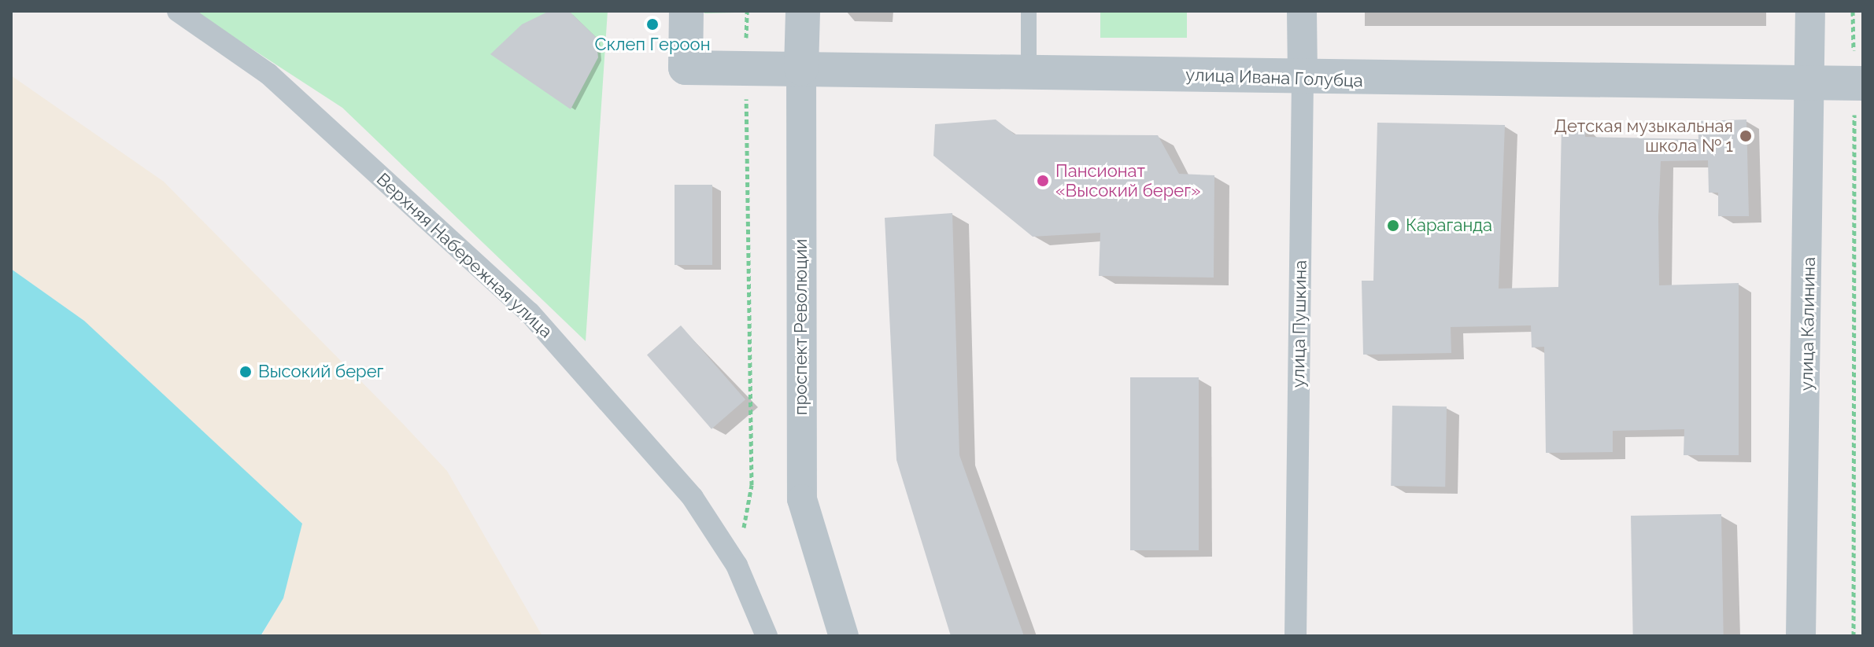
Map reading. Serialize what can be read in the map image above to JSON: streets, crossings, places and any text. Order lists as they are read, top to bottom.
{
  "streets": {
    "street": [
      "улица Ивана Голубца",
      "Верхняя Набережная улица",
      "улица Пушкина",
      "улица Калинина",
      "проспект Революции"
    ]
  },
  "crossings": [
    ["улица Ивана Голубца", "улица Пушкина"],
    ["улица Ивана Голубца", "улица Калинина"],
    ["улица Ивана Голубца", "проспект Революции"]
  ],
  "places": [
    "Склеп Героон",
    "Детская музыкальная школа № 1",
    "Пансионат «Высокий берег»",
    "Караганда",
    "Высокий берег"
  ]
}
